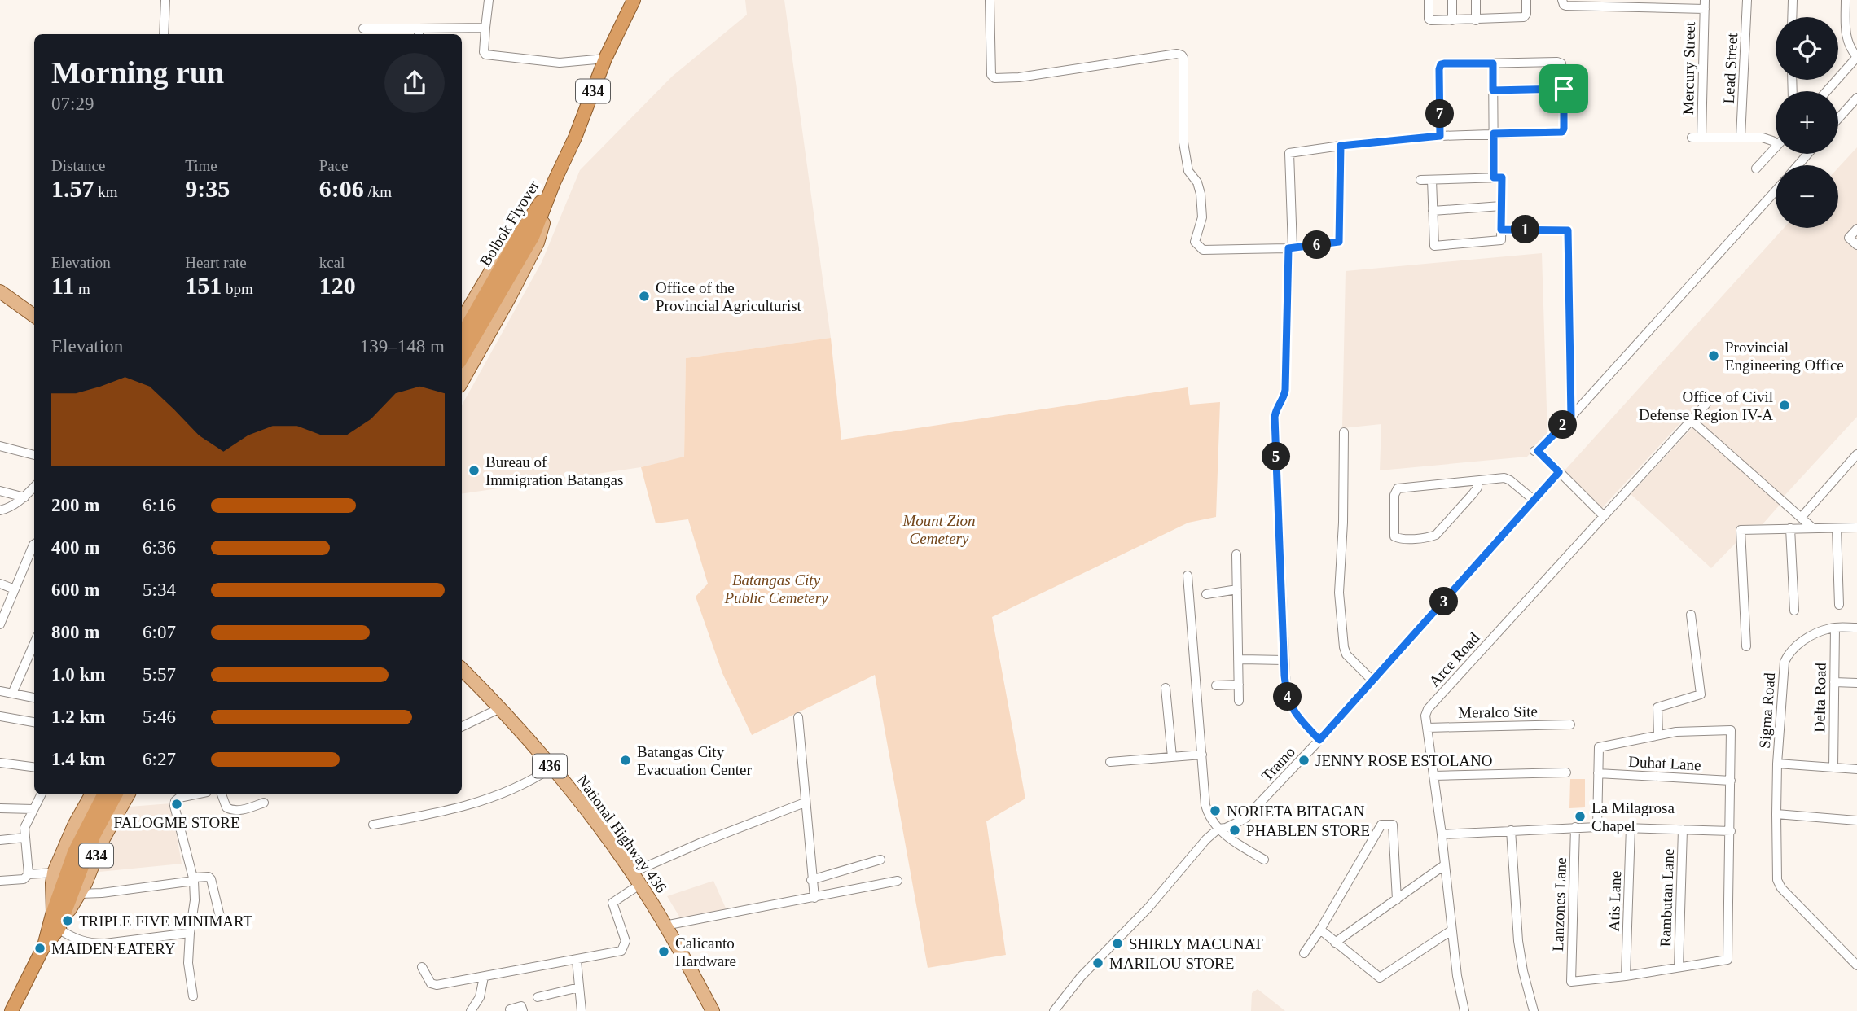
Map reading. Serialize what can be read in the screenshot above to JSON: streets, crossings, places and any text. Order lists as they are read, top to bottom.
{
  "streets": {
    "highway": ["434", "Bolbok Flyover"],
    "main road": ["436", "National Highway 436"],
    "street": [
      "Mercury Street",
      "Lead Street",
      "Arce Road",
      "Delta Road",
      "Sigma Road",
      "Meralco Site",
      "Duhat Lane",
      "Tramo",
      "Rambutan Lane",
      "Atis Lane",
      "Lanzones Lane"
    ]
  },
  "crossings": [
    ["434", "Bolbok Flyover"],
    ["Arce Road", "Meralco Site"],
    ["Delta Road", "Sigma Road"],
    ["Atis Lane", "Lanzones Lane"]
  ],
  "parks": ["Mount Zion Cemetery", "Batangas City Public Cemetery"],
  "places": [
    "Office of the Provincial Agriculturist",
    "Provincial Engineering Office",
    "Office of Civil Defense Region IV-A",
    "Bureau of Immigration Batangas",
    "Batangas City Evacuation Center",
    "JENNY ROSE ESTOLANO",
    "FALOGME STORE",
    "NORIETA BITAGAN",
    "La Milagrosa Chapel",
    "PHABLEN STORE",
    "TRIPLE FIVE MINIMART",
    "SHIRLY MACUNAT",
    "MAIDEN EATERY",
    "Calicanto Hardware",
    "MARILOU STORE"
  ],
  "page": {
    "map_buttons": ["+", "−"],
    "heading": ["Morning run", "07:29"],
    "pins": [
      "7",
      "1",
      "6",
      "2",
      "5",
      "3",
      "4"
    ],
    "stats": [
      ["Distance", "1.57 km"],
      ["Time", "9:35"],
      ["Pace", "6:06 /km"],
      ["Elevation", "11 m"],
      ["Heart rate", "151 bpm"],
      ["kcal", "120"]
    ],
    "chart": ["Elevation", "139–148 m"],
    "list": [
      {
        "name": "200 m",
        "note": "6:16"
      },
      {
        "name": "400 m",
        "note": "6:36"
      },
      {
        "name": "600 m",
        "note": "5:34"
      },
      {
        "name": "800 m",
        "note": "6:07"
      },
      {
        "name": "1.0 km",
        "note": "5:57"
      },
      {
        "name": "1.2 km",
        "note": "5:46"
      },
      {
        "name": "1.4 km",
        "note": "6:27"
      }
    ]
  }
}
